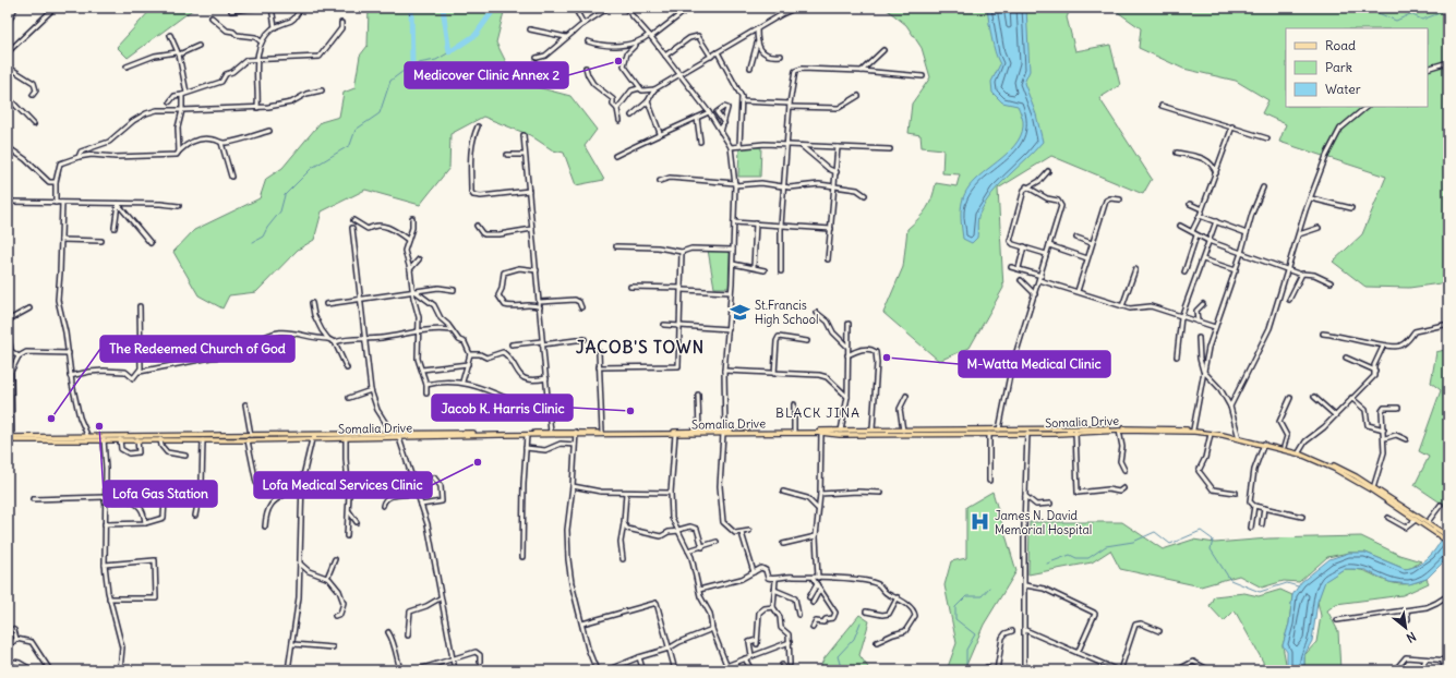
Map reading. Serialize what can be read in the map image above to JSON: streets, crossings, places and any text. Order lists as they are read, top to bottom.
{
  "streets": {
    "main road": ["Somalia Drive"]
  },
  "districts": ["JACOB'S TOWN", "BLACK JINA"],
  "places": {
    "other": [
      "Medicover Clinic Annex 2",
      "M-Watta Medical Clinic",
      "Jacob K. Harris Clinic",
      "The Redeemed Church of God",
      "Lofa Gas Station",
      "Lofa Medical Services Clinic"
    ],
    "school or university": ["St.Francis High School"],
    "hospital": ["James N. David Memorial Hospital"]
  },
  "legend": ["Road", "Park", "Water"],
  "north": "bottom right"
}
